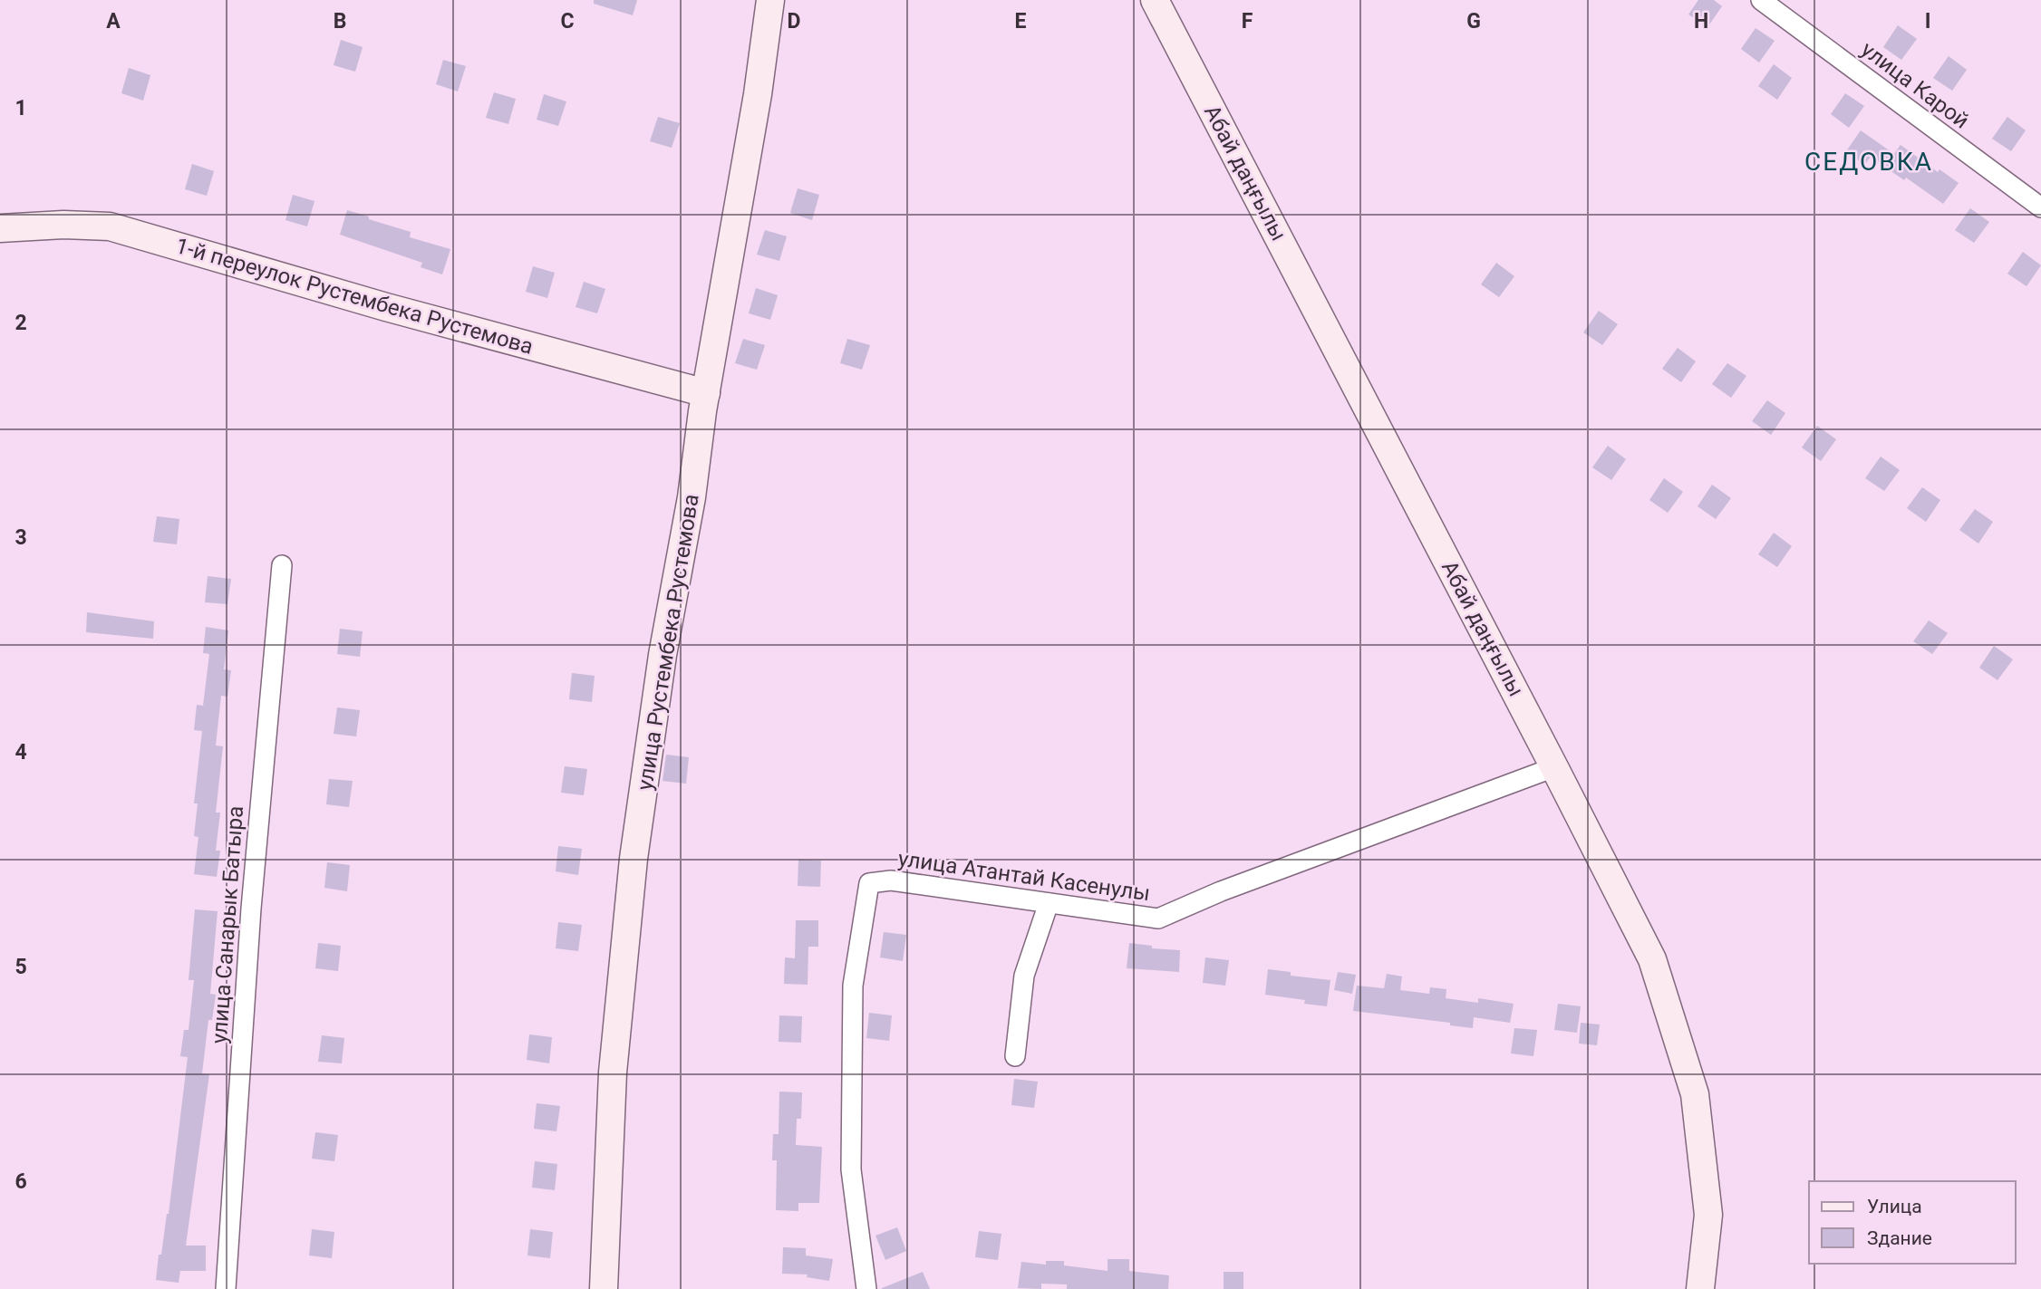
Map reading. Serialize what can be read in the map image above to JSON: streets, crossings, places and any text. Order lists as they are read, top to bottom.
{
  "streets": {
    "street": [
      "улица Карой",
      "Абай даңғылы",
      "1-й переулок Рустембека Рустемова",
      "улица Рустембека Рустемова",
      "улица Атантай Касенулы",
      "улица Санарык Батыра"
    ]
  },
  "crossings": [
    ["Абай даңғылы", "улица Атантай Касенулы"],
    ["1-й переулок Рустембека Рустемова", "улица Рустембека Рустемова"]
  ],
  "districts": ["СЕДОВКА"],
  "legend": ["Улица", "Здание"],
  "grid": {
    "columns": [
      "A",
      "B",
      "C",
      "D",
      "E",
      "F",
      "G",
      "H",
      "I"
    ],
    "rows": [
      "1",
      "2",
      "3",
      "4",
      "5",
      "6"
    ]
  }
}
